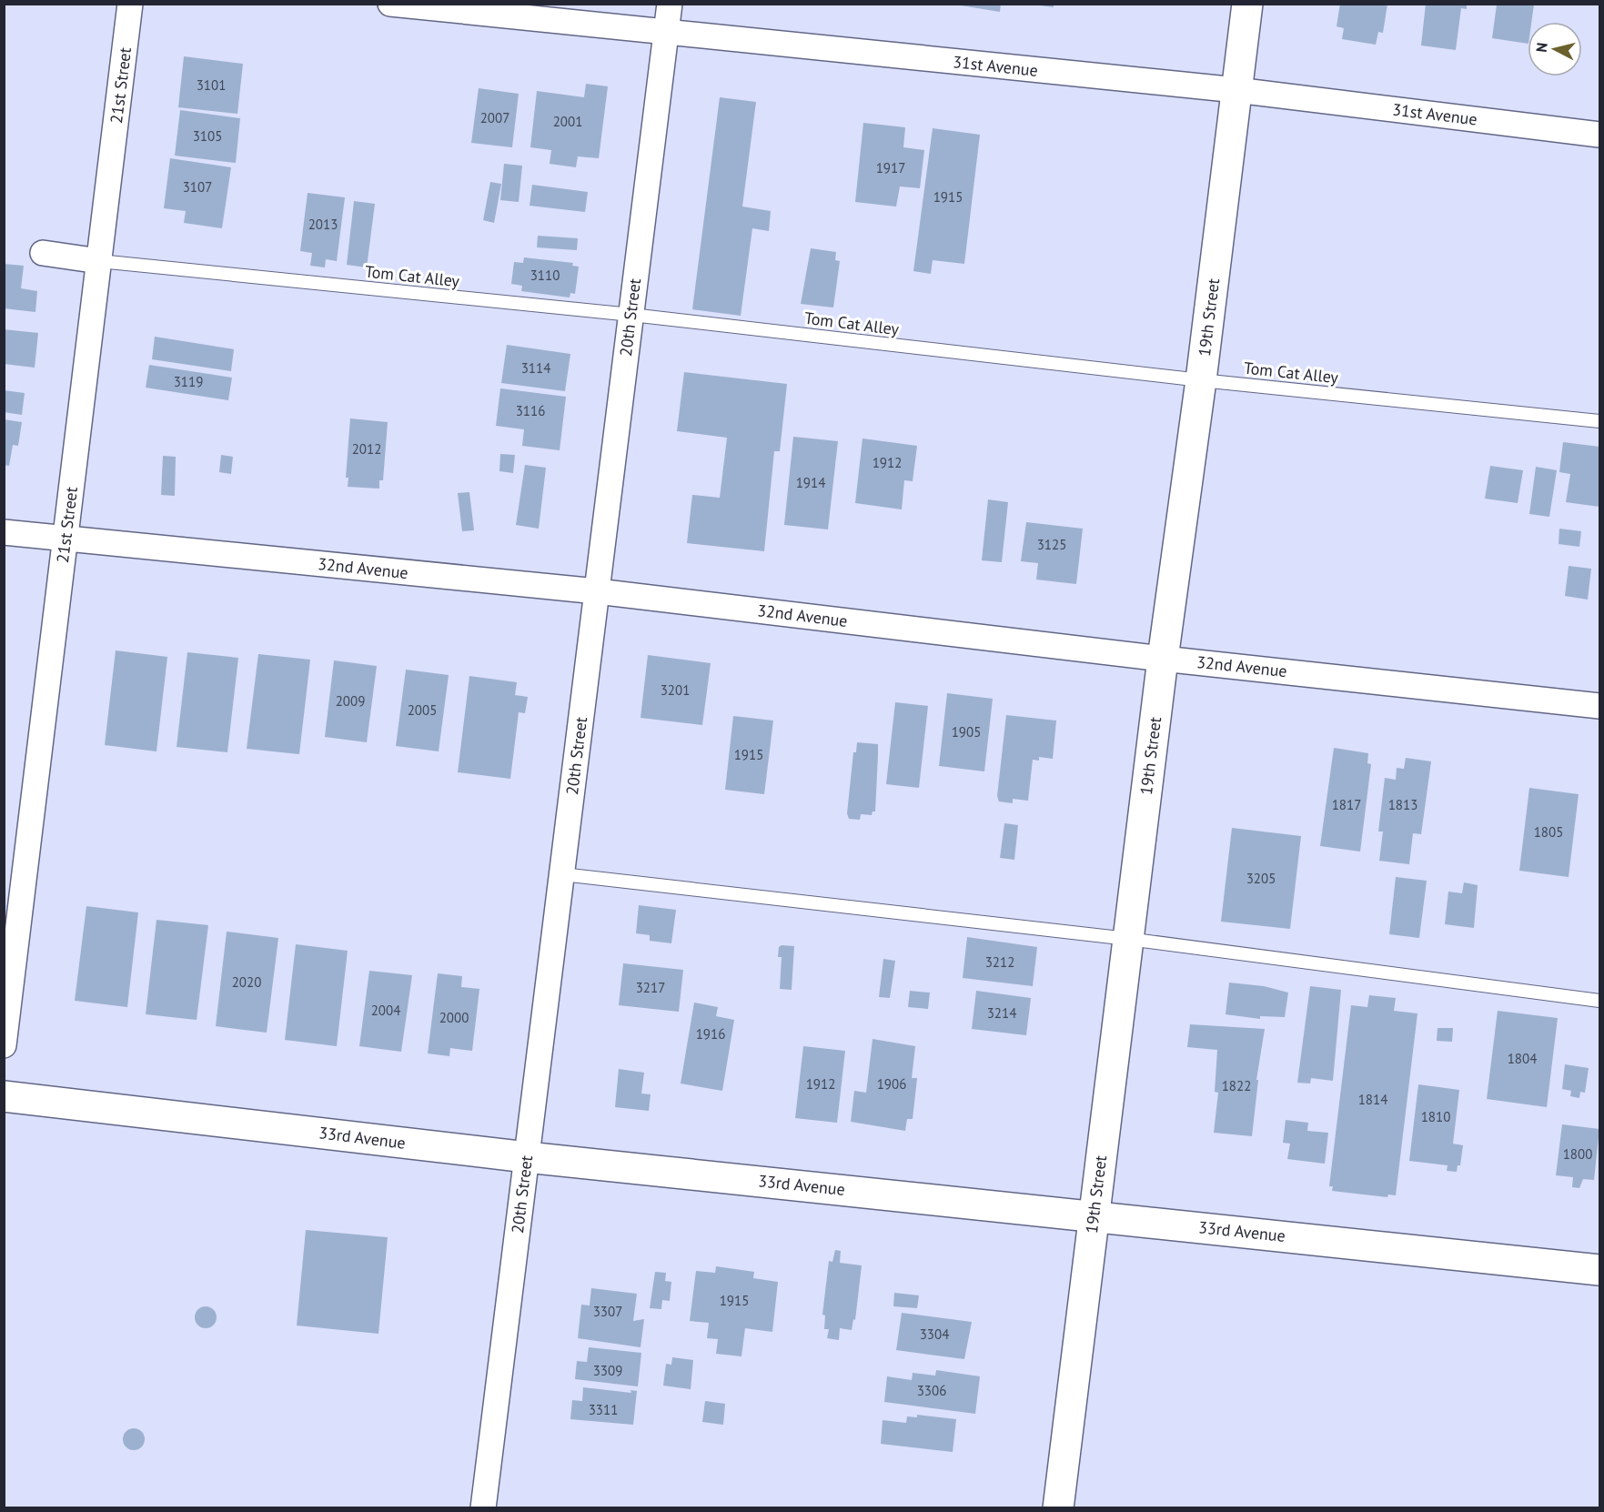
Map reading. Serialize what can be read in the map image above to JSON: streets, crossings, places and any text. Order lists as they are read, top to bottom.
{
  "streets": {
    "street": [
      "31st Avenue",
      "21st Street",
      "20th Street",
      "19th Street",
      "32nd Avenue",
      "33rd Avenue"
    ],
    "lane": ["Tom Cat Alley"]
  },
  "crossings": [
    ["31st Avenue", "20th Street"],
    ["31st Avenue", "19th Street"],
    ["21st Street", "Tom Cat Alley"],
    ["21st Street", "32nd Avenue"],
    ["Tom Cat Alley", "20th Street"],
    ["Tom Cat Alley", "19th Street"],
    ["20th Street", "32nd Avenue"],
    ["20th Street", "33rd Avenue"],
    ["19th Street", "32nd Avenue"],
    ["19th Street", "33rd Avenue"]
  ],
  "house_numbers": [
    "3101",
    "2007",
    "2001",
    "3105",
    "1917",
    "3107",
    "1915",
    "2013",
    "3110",
    "3114",
    "3119",
    "3116",
    "2012",
    "1912",
    "1914",
    "3125",
    "3201",
    "2009",
    "2005",
    "1905",
    "1915",
    "1817",
    "1813",
    "1805",
    "3205",
    "3212",
    "2020",
    "3217",
    "2004",
    "3214",
    "2000",
    "1916",
    "1804",
    "1912",
    "1906",
    "1822",
    "1814",
    "1810",
    "1800",
    "1915",
    "3307",
    "3304",
    "3309",
    "3306",
    "3311"
  ],
  "north": "left"
}
